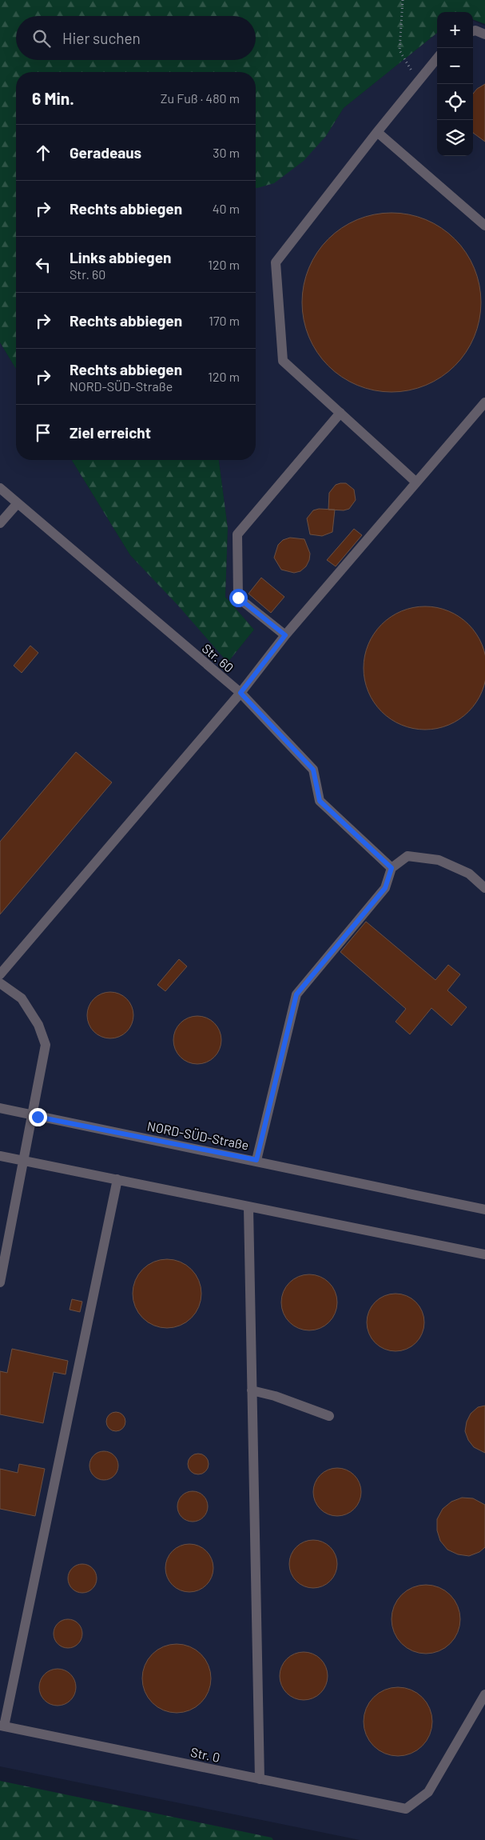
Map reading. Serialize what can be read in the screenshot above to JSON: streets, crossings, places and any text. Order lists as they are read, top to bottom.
{
  "streets": {
    "lane": ["Str. 60", "NORD-SÜD-Straße", "Str. 0"]
  },
  "page": {
    "map_buttons": ["+", "−"],
    "search": "Hier suchen",
    "heading": ["6 Min.", "Zu Fuß · 480 m"],
    "list": [
      ["Geradeaus", "30 m"],
      ["Rechts abbiegen", "40 m"],
      ["Links abbiegen", "Str. 60", "120 m"],
      ["Rechts abbiegen", "170 m"],
      ["Rechts abbiegen", "NORD-SÜD-Straße", "120 m"],
      "Ziel erreicht"
    ]
  }
}
